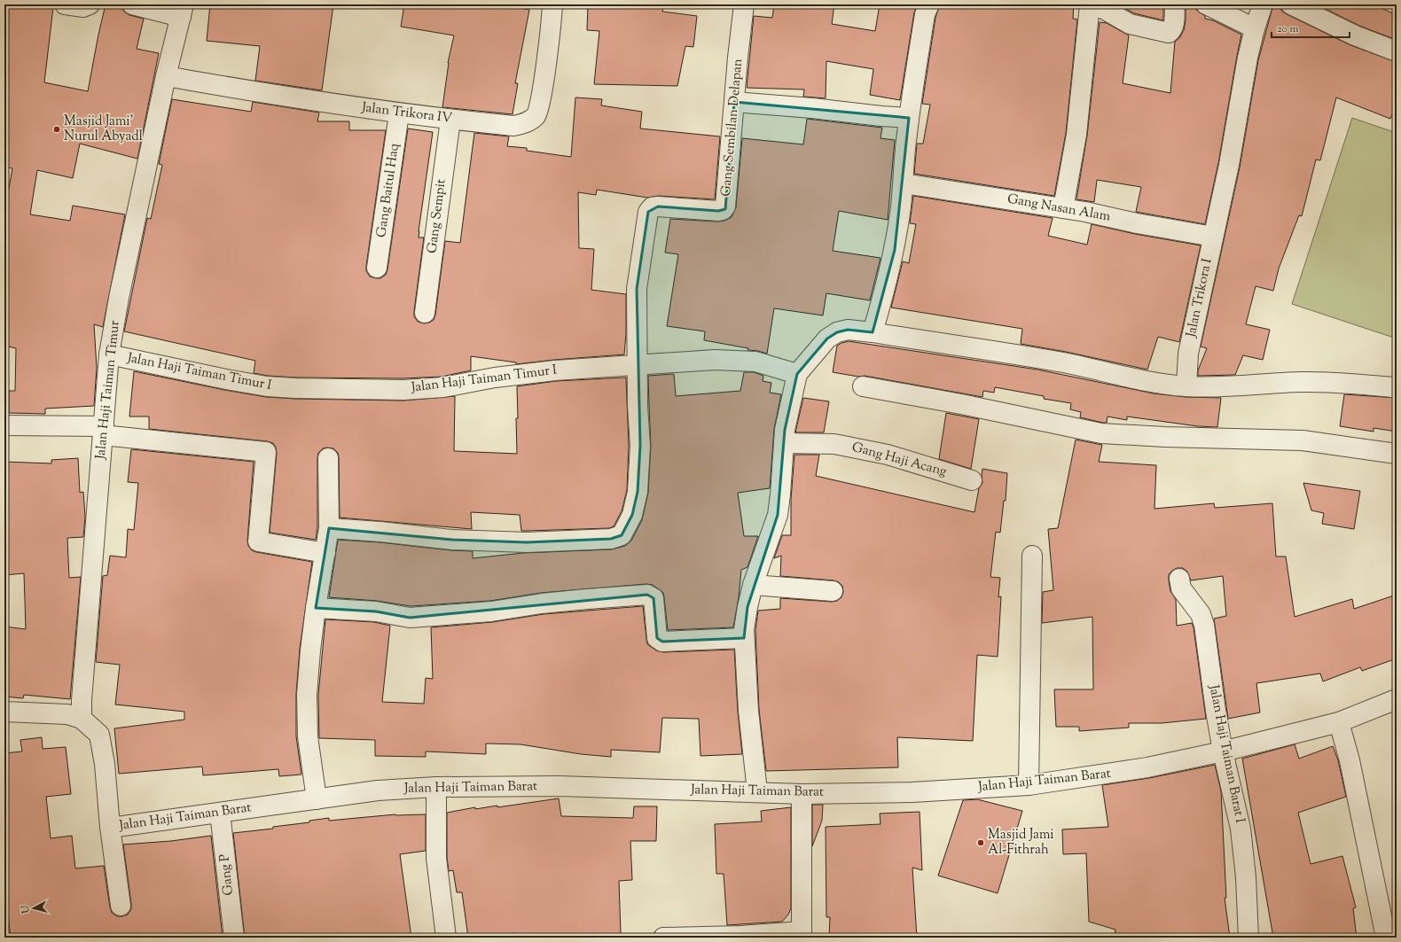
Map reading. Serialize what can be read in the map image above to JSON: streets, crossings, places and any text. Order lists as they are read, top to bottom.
{
  "streets": {
    "street": [
      "Jalan Trikora IV",
      "Gang Sembilan Delapan",
      "Gang Baitul Haq",
      "Gang Nasan Alam",
      "Gang Sempit",
      "Jalan Trikora I",
      "Jalan Haji Taiman Timur I",
      "Jalan Haji Taiman Timur",
      "Gang Haji Acang",
      "Jalan Haji Taiman Barat I",
      "Jalan Haji Taiman Barat",
      "Gang P"
    ]
  },
  "crossings": [
    ["Jalan Trikora IV", "Gang Baitul Haq"],
    ["Jalan Trikora IV", "Gang Sempit"],
    ["Jalan Trikora IV", "Jalan Haji Taiman Timur"],
    ["Gang Sembilan Delapan", "Jalan Haji Taiman Timur I"],
    ["Gang Nasan Alam", "Jalan Trikora I"],
    ["Jalan Haji Taiman Timur I", "Jalan Haji Taiman Timur"],
    ["Jalan Haji Taiman Barat I", "Jalan Haji Taiman Barat"],
    ["Jalan Haji Taiman Barat", "Gang P"]
  ],
  "places": ["Masjid Jami' Nurul Abyadl", "Masjid Jami Al-Fithrah"],
  "scale_bar": "20 m",
  "north": "left"
}
